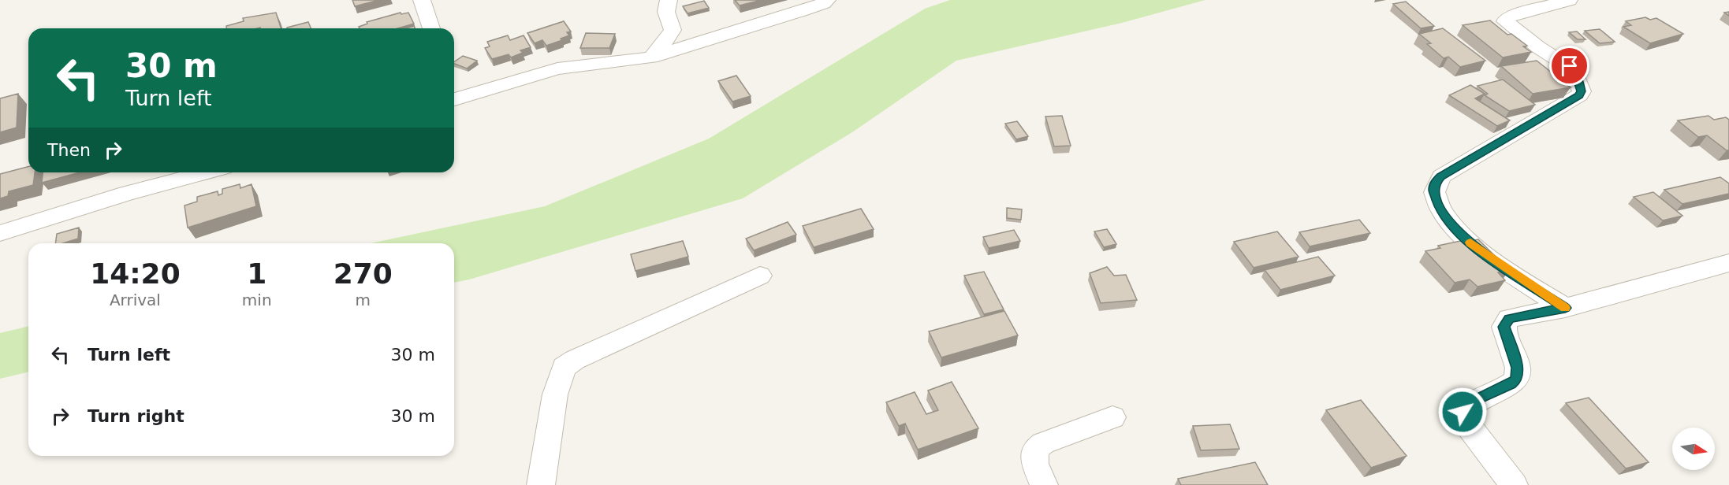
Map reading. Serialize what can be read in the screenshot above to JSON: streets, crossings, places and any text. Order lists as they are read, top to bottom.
{
  "north": "right",
  "page": {
    "turn": ["30 m", "Turn left"],
    "then": "Then",
    "eta": [
      "14:20",
      "Arrival",
      "1",
      "min",
      "270",
      "m"
    ],
    "list": [
      {
        "name": "Turn left",
        "value": "30 m"
      },
      {
        "name": "Turn right",
        "value": "30 m"
      }
    ]
  }
}
